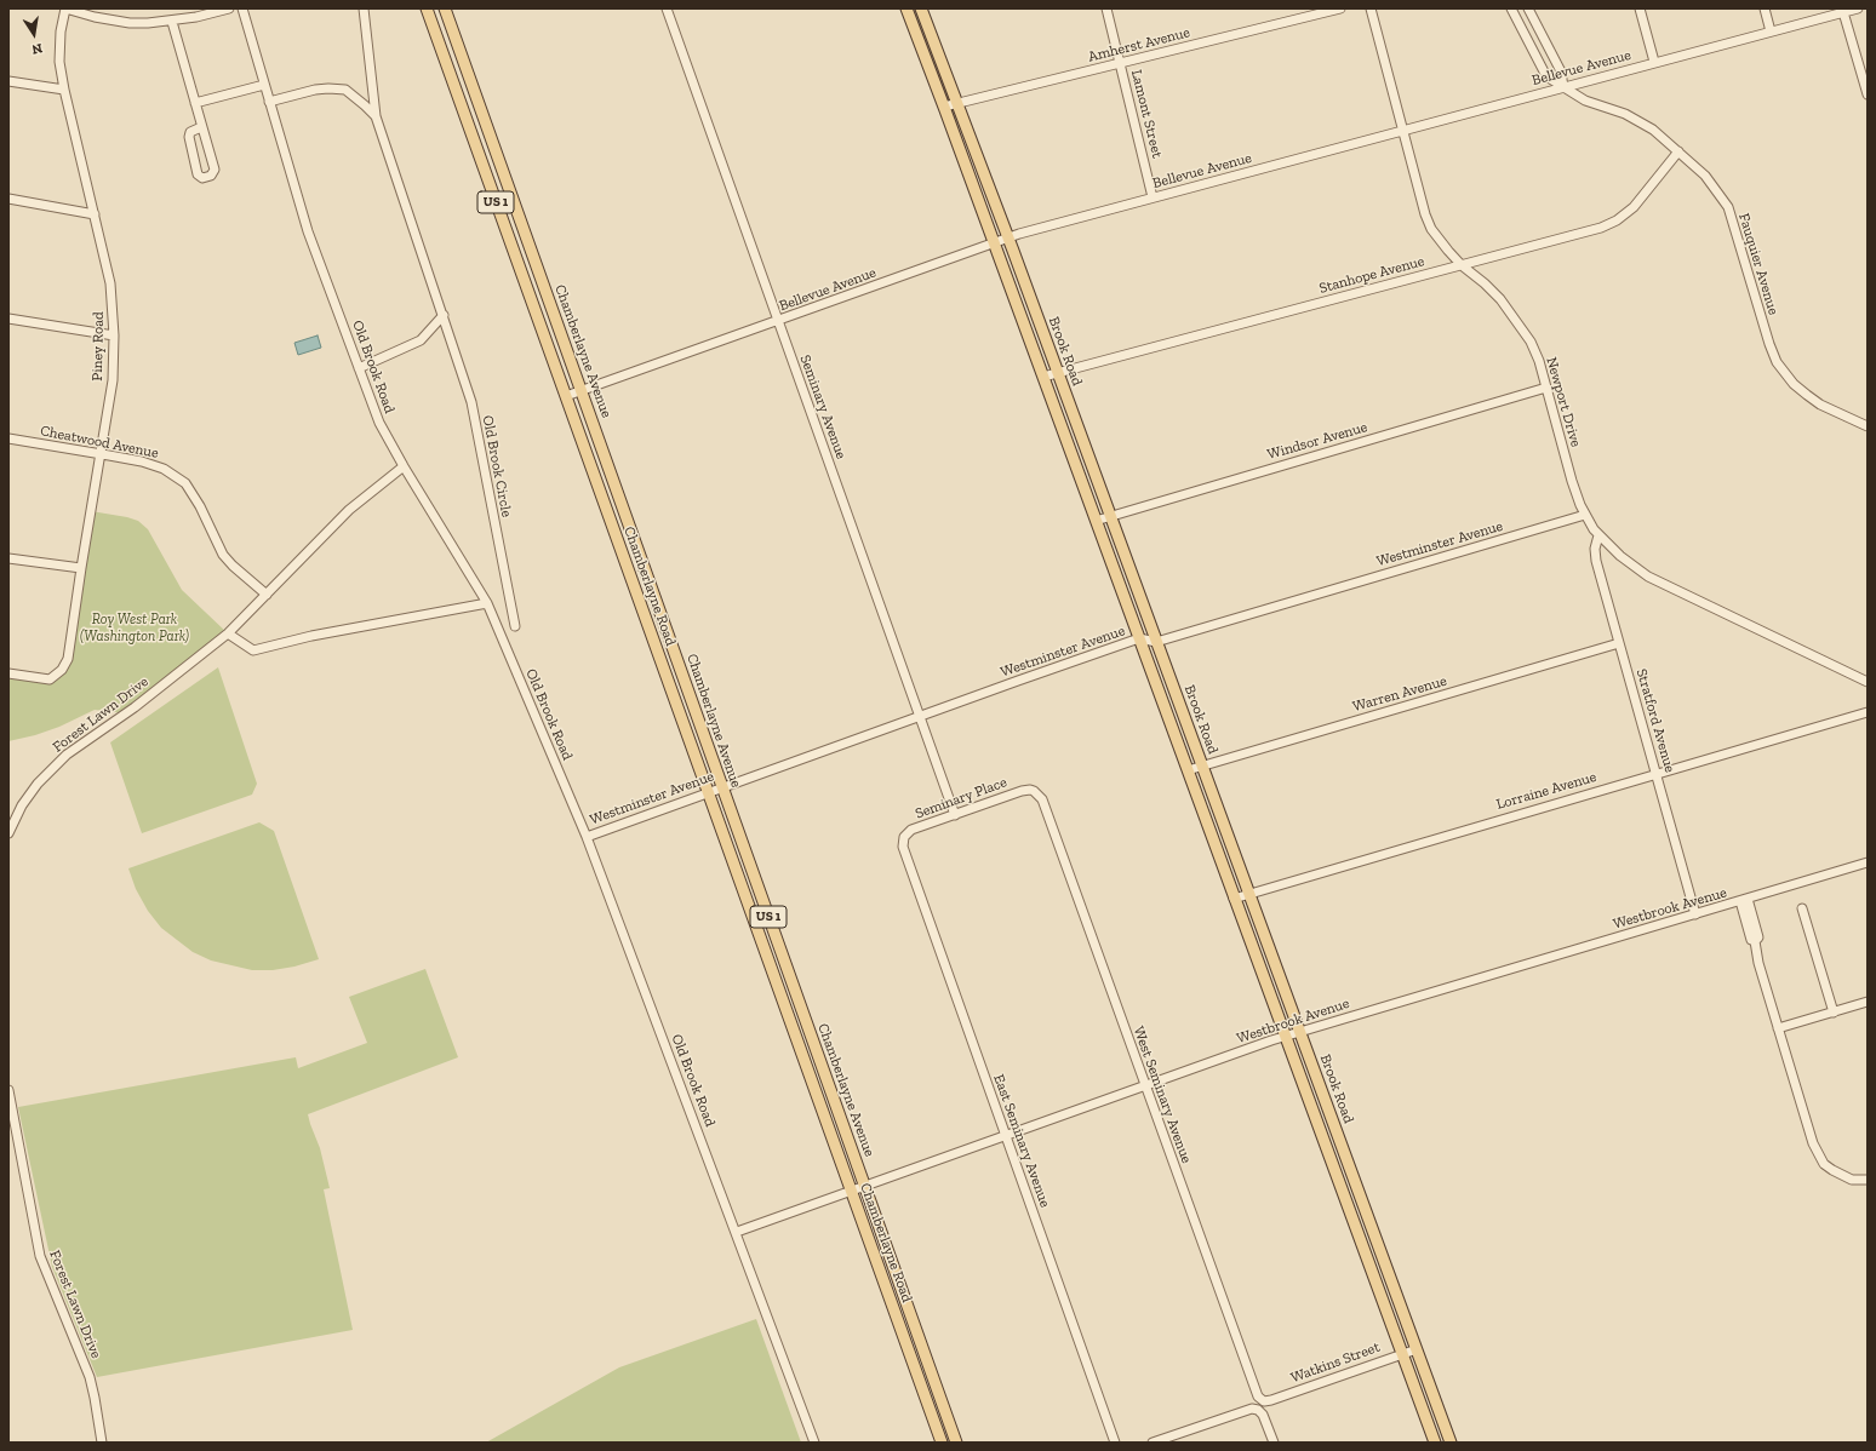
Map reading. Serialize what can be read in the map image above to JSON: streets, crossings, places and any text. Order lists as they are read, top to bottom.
{
  "streets": {
    "main road": [
      "US 1",
      "Chamberlayne Avenue",
      "Brook Road",
      "Chamberlayne Road"
    ],
    "street": [
      "Amherst Avenue",
      "Bellevue Avenue",
      "Lamont Street",
      "Fauquier Avenue",
      "Stanhope Avenue",
      "Piney Road",
      "Old Brook Road",
      "Newport Drive",
      "Seminary Avenue",
      "Windsor Avenue",
      "Cheatwood Avenue",
      "Old Brook Circle",
      "Westminster Avenue",
      "Warren Avenue",
      "Forest Lawn Drive",
      "Stratford Avenue",
      "Lorraine Avenue",
      "Seminary Place",
      "Westbrook Avenue",
      "West Seminary Avenue",
      "East Seminary Avenue",
      "Watkins Street"
    ]
  },
  "crossings": [
    ["Amherst Avenue", "Lamont Street"],
    ["Amherst Avenue", "Brook Road"],
    ["Bellevue Avenue", "Lamont Street"],
    ["Bellevue Avenue", "US 1"],
    ["Bellevue Avenue", "Fauquier Avenue"],
    ["Bellevue Avenue", "Chamberlayne Avenue"],
    ["Bellevue Avenue", "Brook Road"],
    ["Bellevue Avenue", "Newport Drive"],
    ["Bellevue Avenue", "Seminary Avenue"],
    ["Bellevue Avenue", "Chamberlayne Road"],
    ["US 1", "Chamberlayne Road"],
    ["Fauquier Avenue", "Stanhope Avenue"],
    ["Stanhope Avenue", "Brook Road"],
    ["Stanhope Avenue", "Newport Drive"],
    ["Piney Road", "Cheatwood Avenue"],
    ["Chamberlayne Avenue", "Westminster Avenue"],
    ["Chamberlayne Avenue", "Westbrook Avenue"],
    ["Brook Road", "Windsor Avenue"],
    ["Brook Road", "Westminster Avenue"],
    ["Brook Road", "Warren Avenue"],
    ["Brook Road", "Lorraine Avenue"],
    ["Brook Road", "Westbrook Avenue"],
    ["Brook Road", "Watkins Street"],
    ["Old Brook Road", "Old Brook Circle"],
    ["Old Brook Road", "Westminster Avenue"],
    ["Old Brook Road", "Forest Lawn Drive"],
    ["Old Brook Road", "Westbrook Avenue"],
    ["Newport Drive", "Windsor Avenue"],
    ["Newport Drive", "Westminster Avenue"],
    ["Newport Drive", "Stratford Avenue"],
    ["Seminary Avenue", "Westminster Avenue"],
    ["Seminary Avenue", "Seminary Place"],
    ["Cheatwood Avenue", "Forest Lawn Drive"],
    ["Westminster Avenue", "Chamberlayne Road"],
    ["Chamberlayne Road", "Westbrook Avenue"],
    ["Warren Avenue", "Stratford Avenue"],
    ["Stratford Avenue", "Lorraine Avenue"],
    ["Stratford Avenue", "Westbrook Avenue"],
    ["Seminary Place", "West Seminary Avenue"],
    ["Seminary Place", "East Seminary Avenue"],
    ["Westbrook Avenue", "West Seminary Avenue"],
    ["Westbrook Avenue", "East Seminary Avenue"],
    ["West Seminary Avenue", "Watkins Street"]
  ],
  "parks": ["Roy West Park (Washington Park)"],
  "north": "bottom"
}
